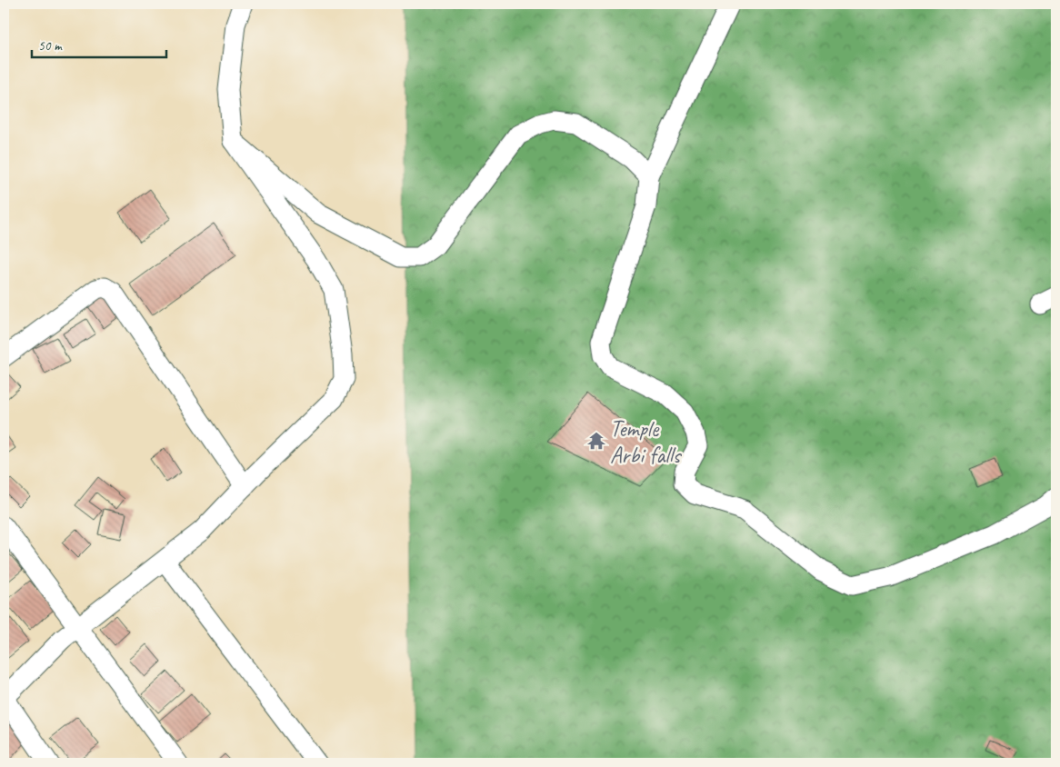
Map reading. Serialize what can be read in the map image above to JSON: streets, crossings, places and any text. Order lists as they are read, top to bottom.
{
  "places": {
    "temple": ["Temple Arbi falls"]
  },
  "scale_bar": "50 m"
}
